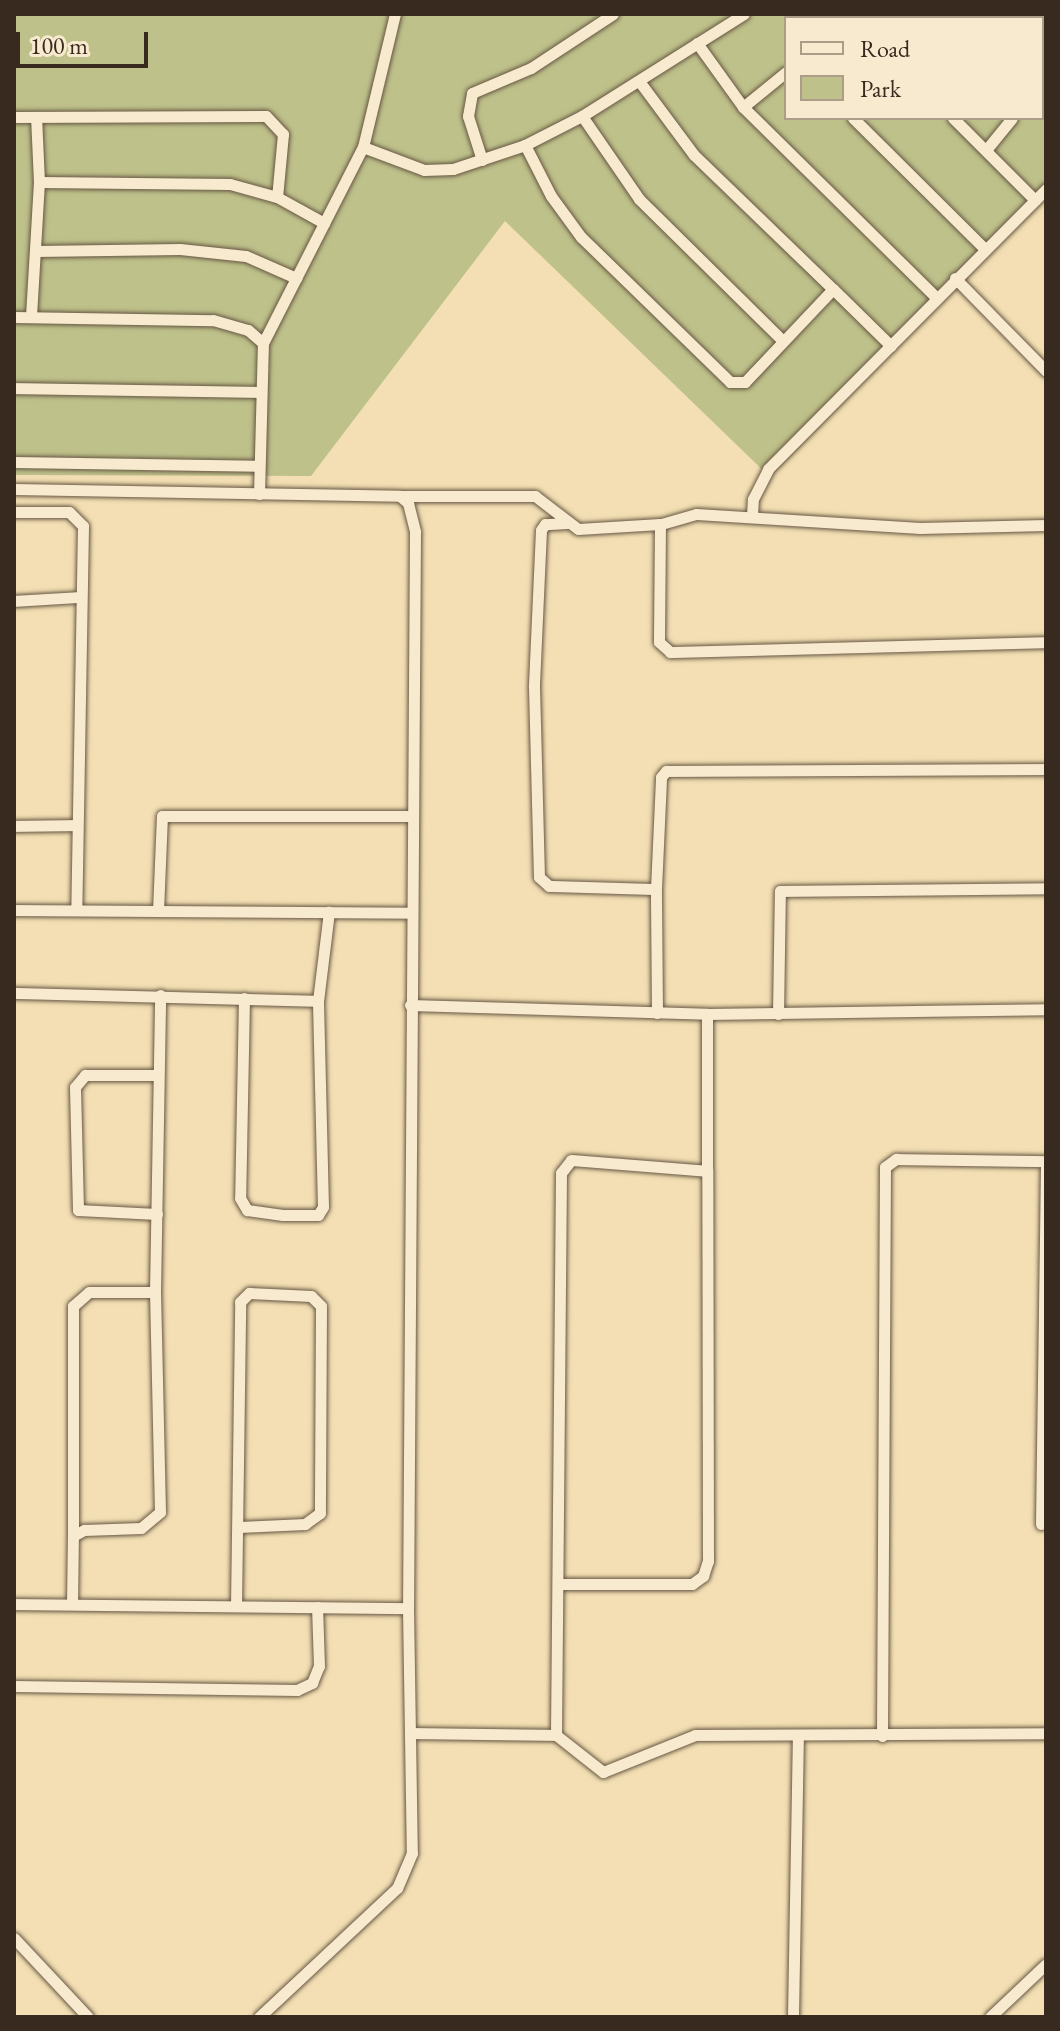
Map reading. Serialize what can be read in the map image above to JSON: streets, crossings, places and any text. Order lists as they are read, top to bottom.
{
  "legend": ["Road", "Park"],
  "scale_bar": "100 m"
}
